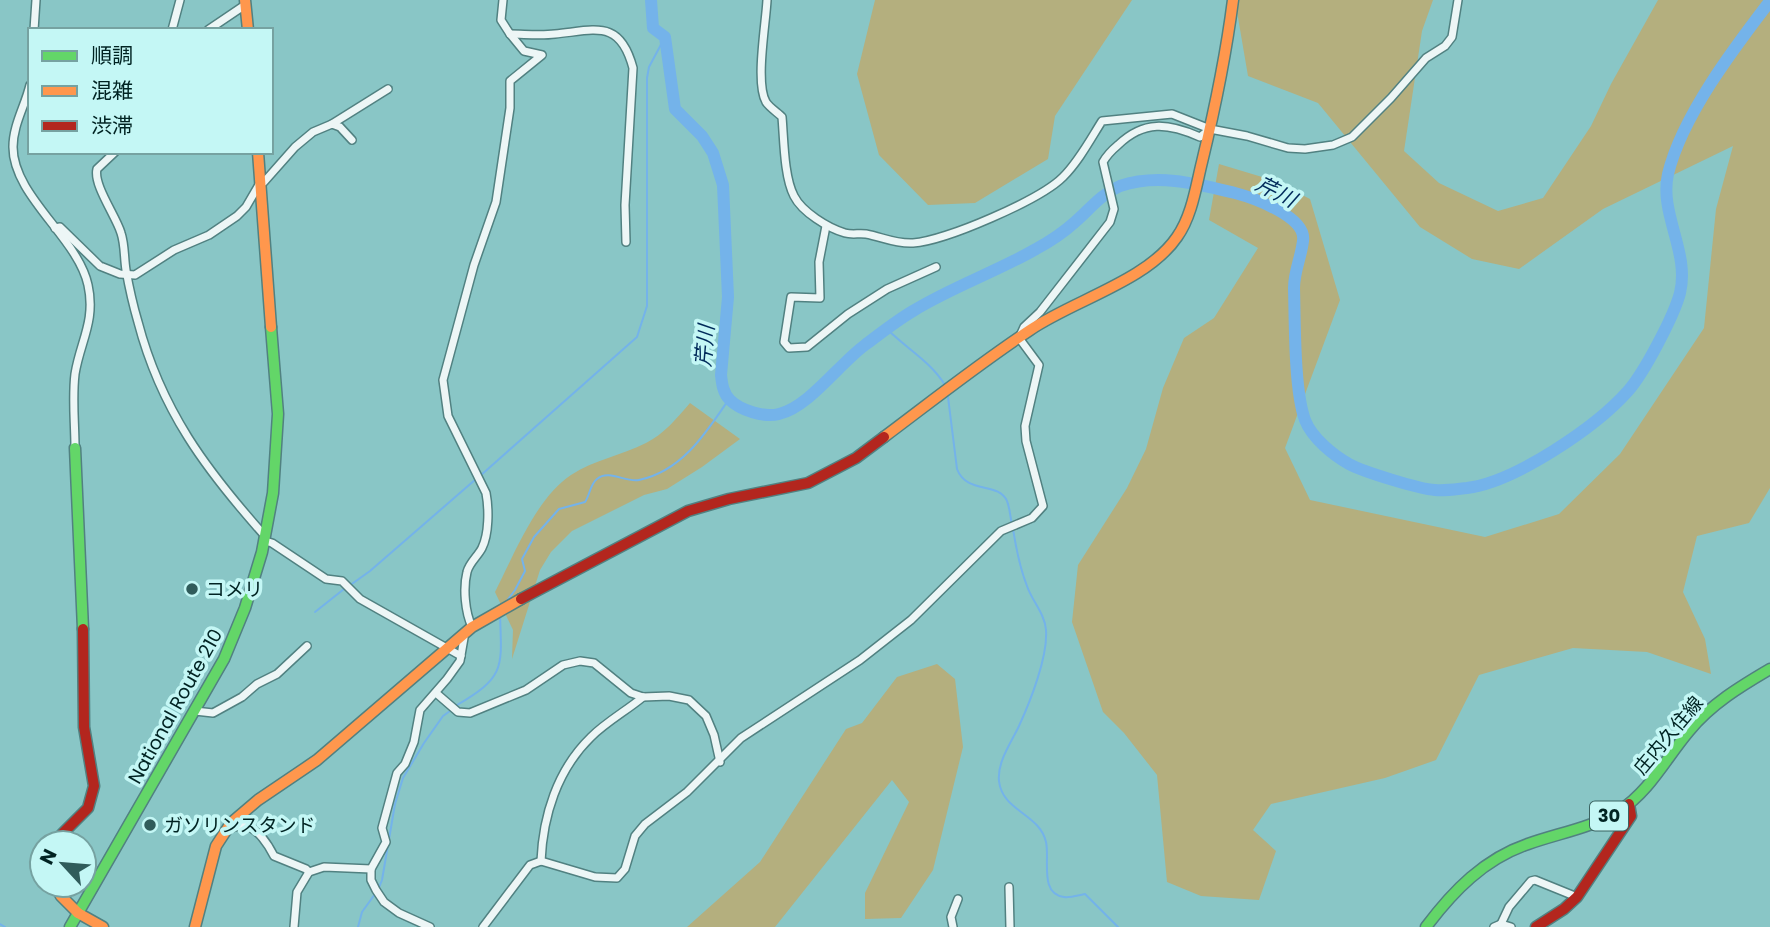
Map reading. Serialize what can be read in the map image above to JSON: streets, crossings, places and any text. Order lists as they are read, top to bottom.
{
  "streets": {
    "main road": ["National Route 210", "庄内久住線", "30"]
  },
  "water": ["芹川"],
  "places": ["コメリ", "ガソリンスタンド"],
  "legend": ["順調", "混雑", "渋滞"],
  "north": "top left"
}
